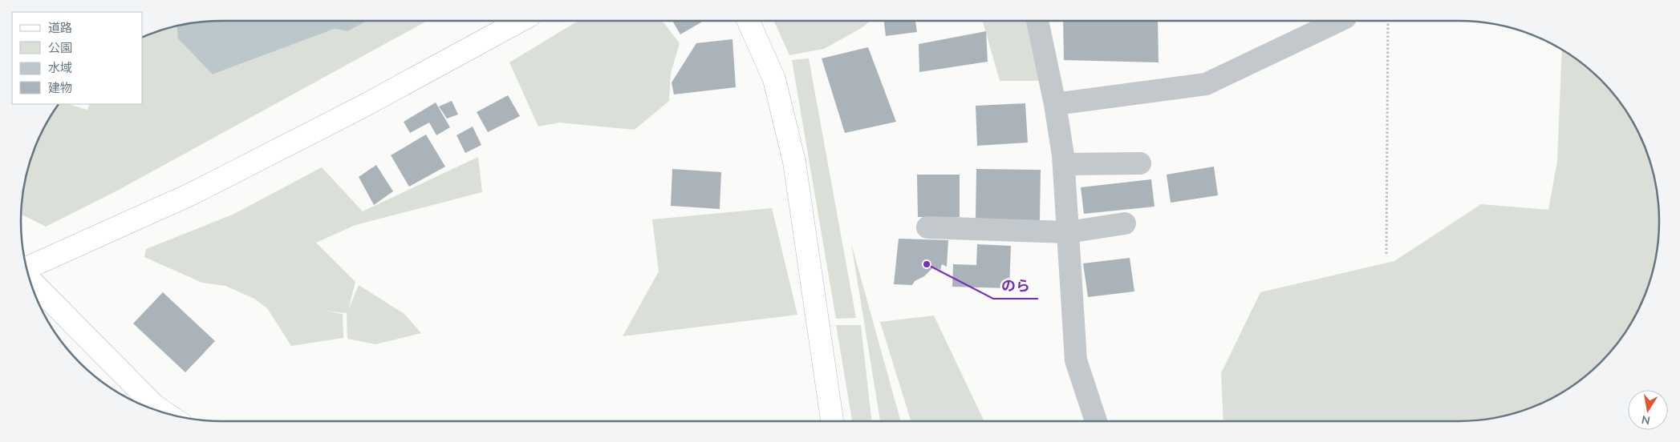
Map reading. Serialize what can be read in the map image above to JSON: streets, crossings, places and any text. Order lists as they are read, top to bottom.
{
  "places": ["のら"],
  "legend": [
    "道路",
    "公園",
    "水域",
    "建物"
  ],
  "north": "bottom"
}
